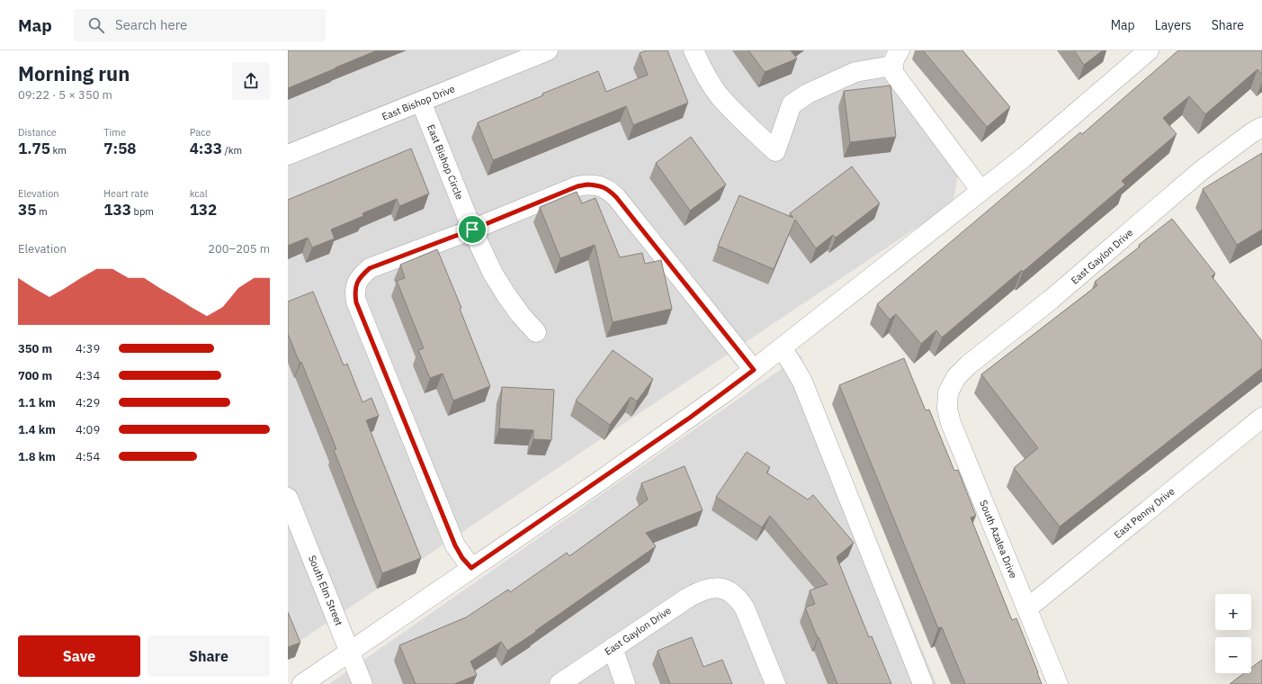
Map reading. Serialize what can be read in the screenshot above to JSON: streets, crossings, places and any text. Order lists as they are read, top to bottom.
{
  "streets": {
    "street": [
      "East Bishop Drive",
      "East Bishop Circle",
      "East Gaylon Drive",
      "East Penny Drive",
      "South Azalea Drive",
      "South Elm Street"
    ]
  },
  "crossings": [
    ["East Bishop Drive", "East Bishop Circle"],
    ["East Gaylon Drive", "South Azalea Drive"],
    ["East Penny Drive", "South Azalea Drive"]
  ],
  "page": {
    "header": "Map",
    "search": "Search here",
    "nav": ["Map", "Layers", "Share"],
    "heading": ["Morning run", "09:22 · 5 × 350 m"],
    "stats": [
      ["Distance", "1.75 km"],
      ["Time", "7:58"],
      ["Pace", "4:33 /km"],
      ["Elevation", "35 m"],
      ["Heart rate", "133 bpm"],
      ["kcal", "132"]
    ],
    "chart": ["Elevation", "200–205 m"],
    "list": [
      {
        "name": "350 m",
        "note": "4:39"
      },
      {
        "name": "700 m",
        "note": "4:34"
      },
      {
        "name": "1.1 km",
        "note": "4:29"
      },
      {
        "name": "1.4 km",
        "note": "4:09"
      },
      {
        "name": "1.8 km",
        "note": "4:54"
      }
    ],
    "map_buttons": ["+", "−"],
    "buttons": ["Save", "Share"]
  }
}
